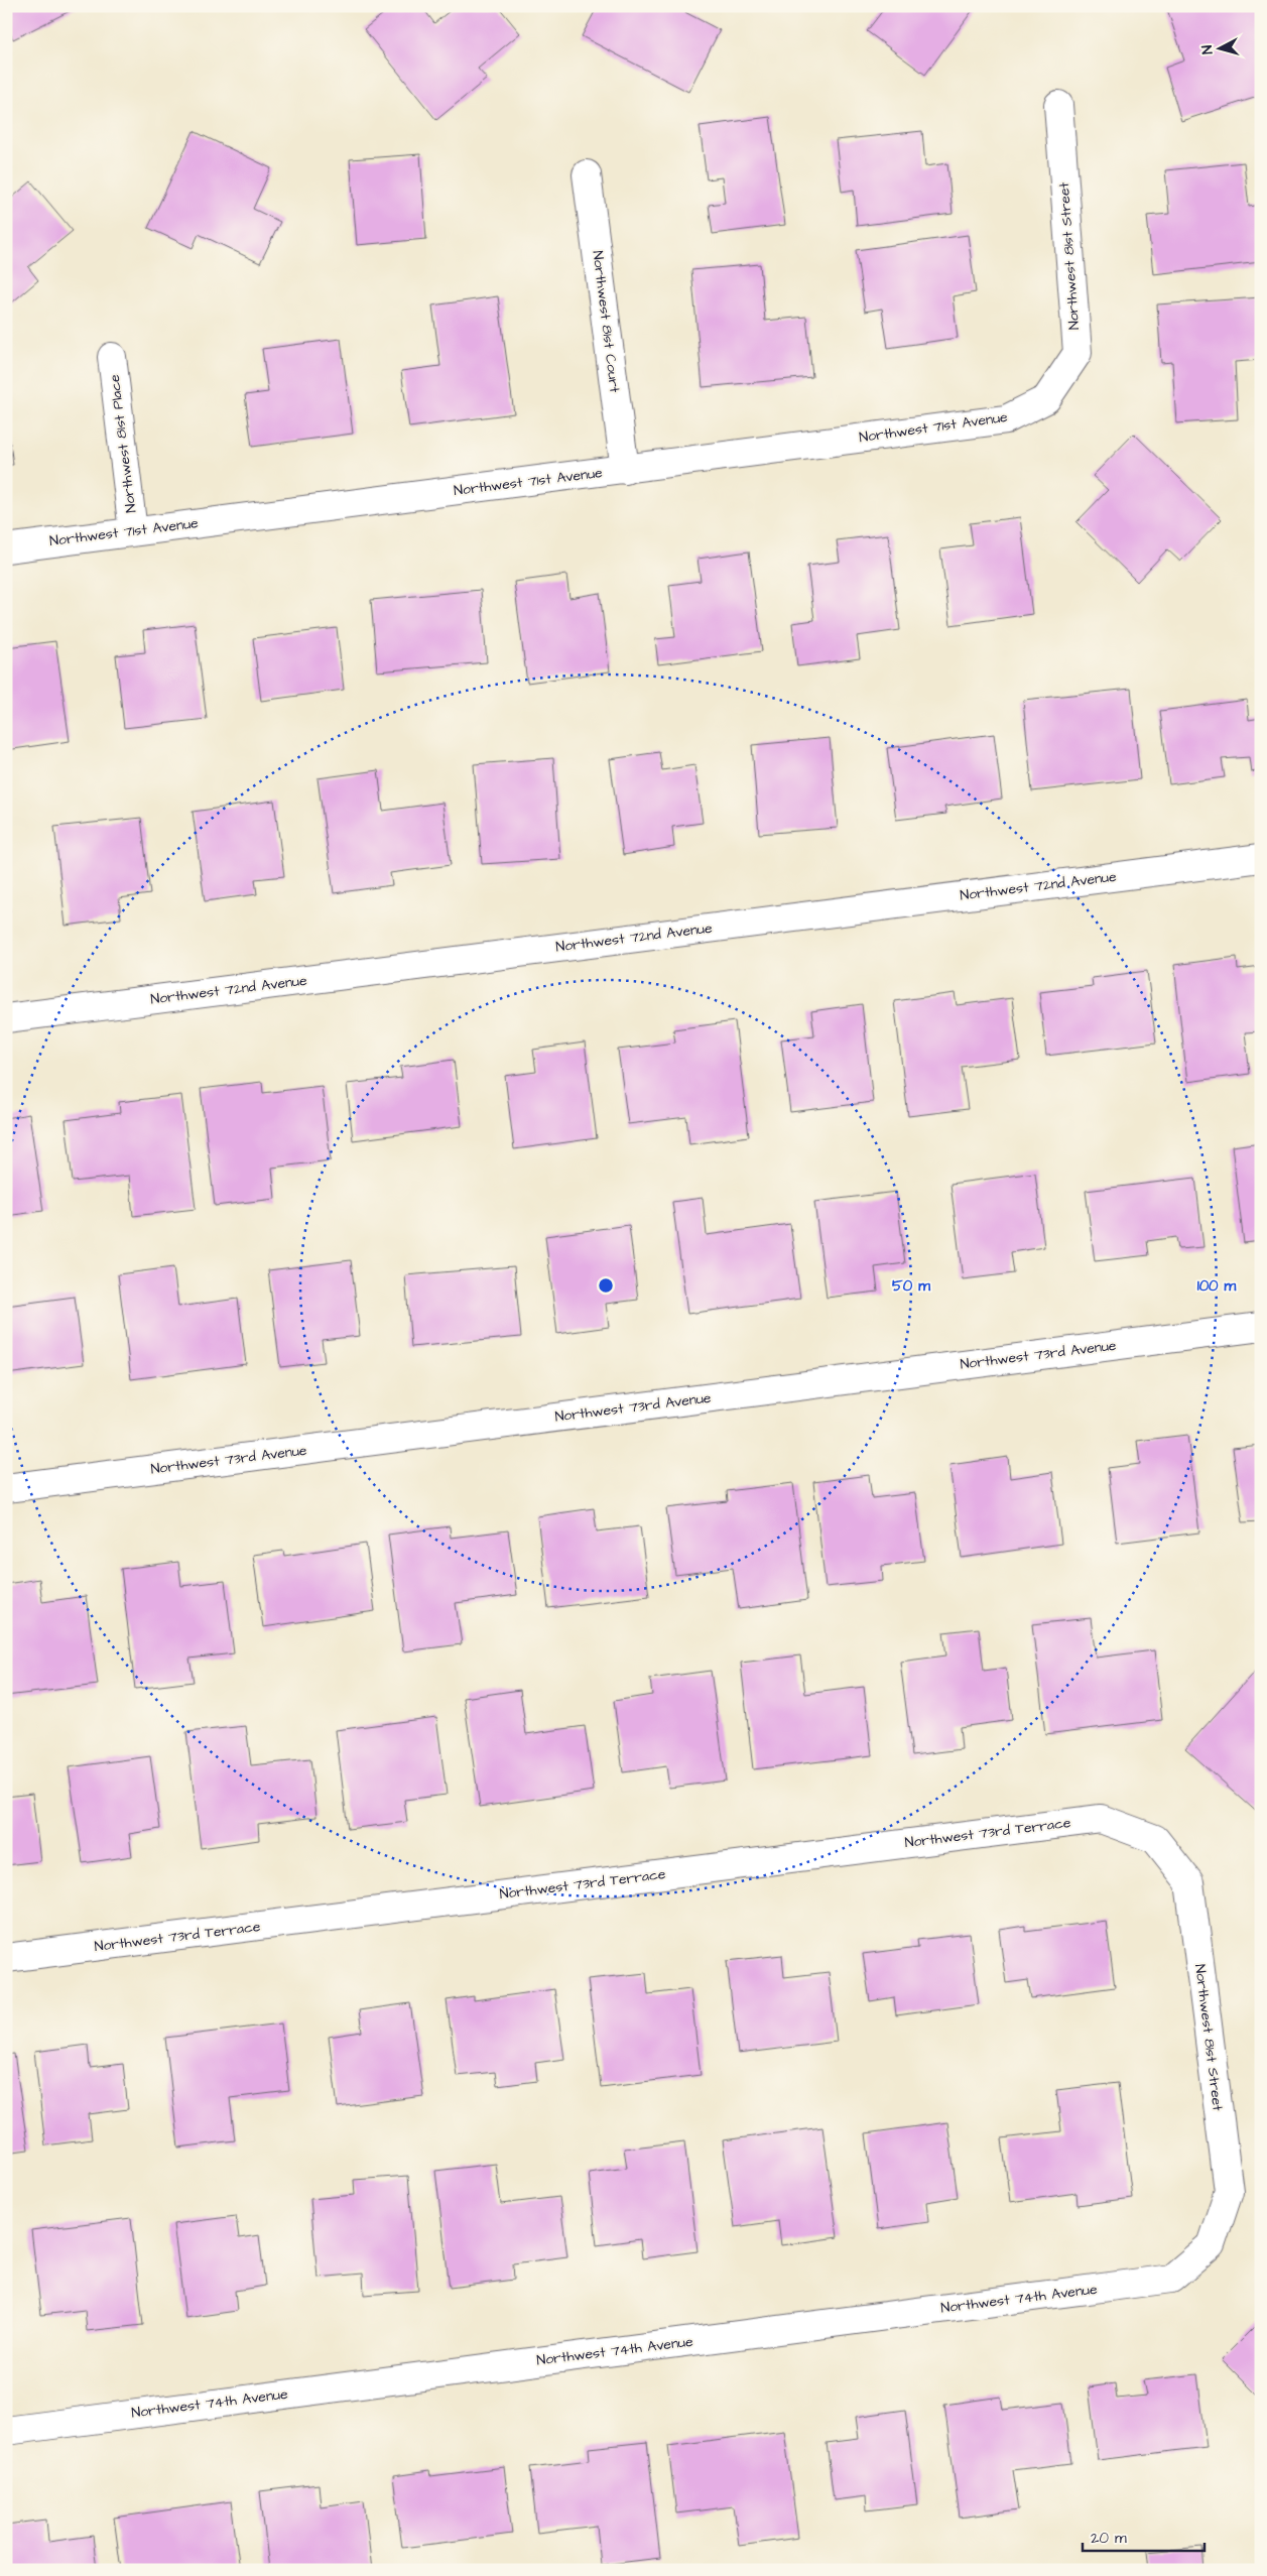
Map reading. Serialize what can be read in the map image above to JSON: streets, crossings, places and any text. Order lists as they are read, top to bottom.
{
  "streets": {
    "street": [
      "Northwest 81st Street",
      "Northwest 81st Court",
      "Northwest 71st Avenue",
      "Northwest 81st Place",
      "Northwest 72nd Avenue",
      "Northwest 73rd Avenue",
      "Northwest 73rd Terrace",
      "Northwest 74th Avenue"
    ]
  },
  "crossings": [
    ["Northwest 81st Street", "Northwest 71st Avenue"],
    ["Northwest 81st Street", "Northwest 73rd Terrace"],
    ["Northwest 81st Street", "Northwest 74th Avenue"],
    ["Northwest 81st Court", "Northwest 71st Avenue"],
    ["Northwest 71st Avenue", "Northwest 81st Place"]
  ],
  "scale_bar": "20 m",
  "north": "left",
  "rings": ["50 m", "100 m"]
}
